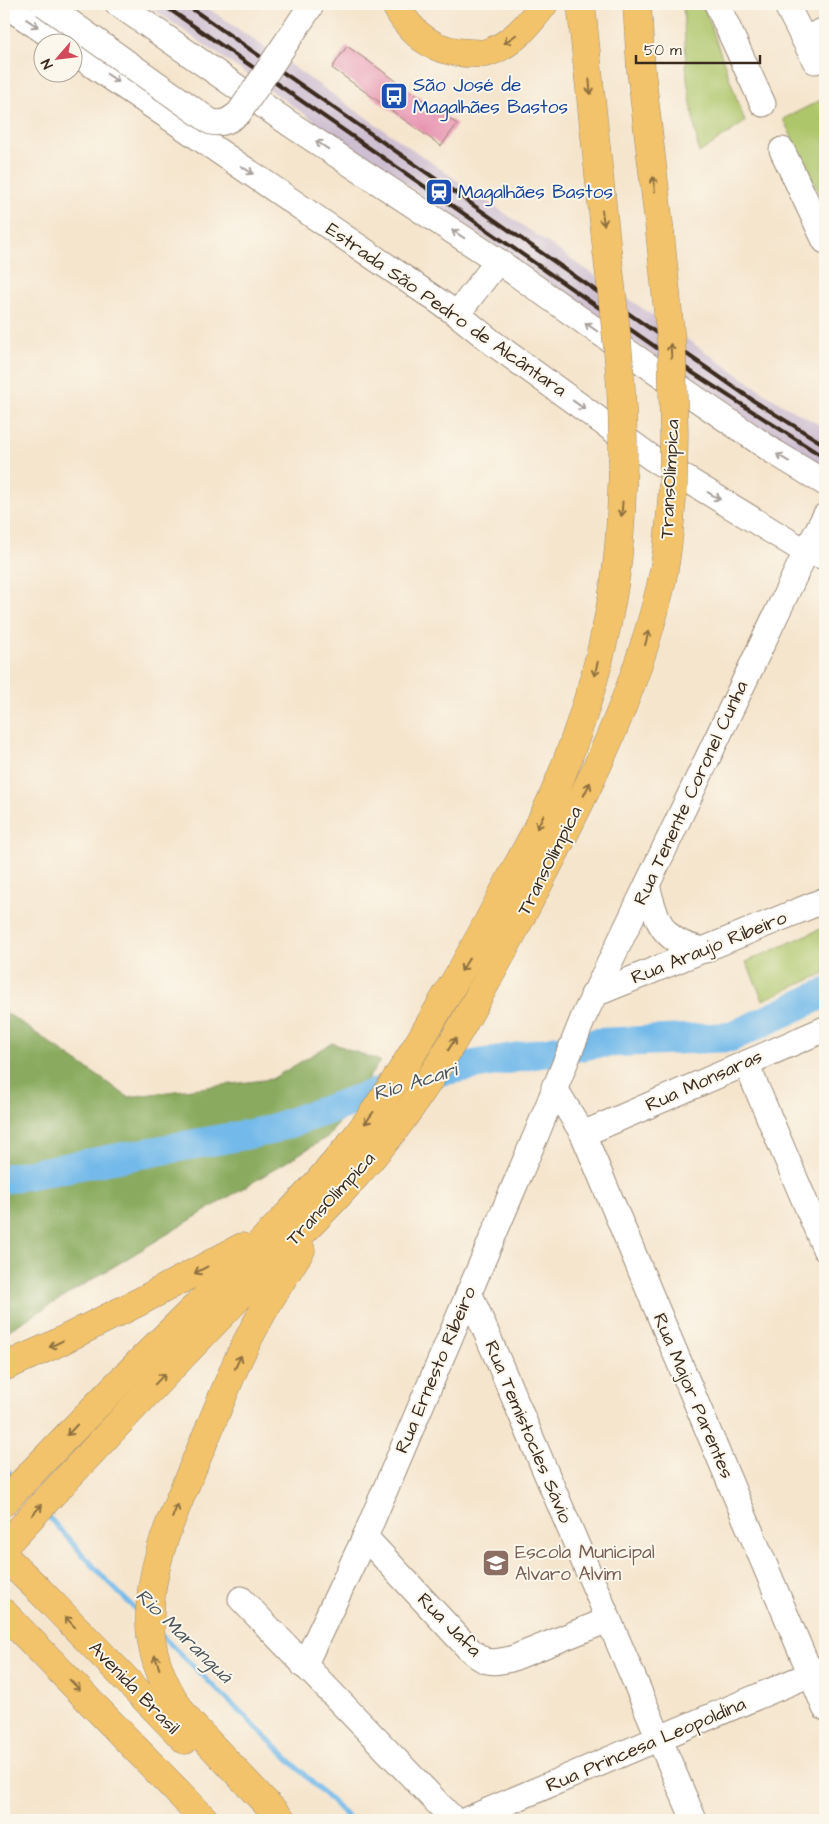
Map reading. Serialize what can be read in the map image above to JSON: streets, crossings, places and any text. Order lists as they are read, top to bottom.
{
  "streets": {
    "highway": ["TransOlímpica", "Avenida Brasil"],
    "street": [
      "Estrada São Pedro de Alcântara",
      "Rua Tenente Coronel Cunha",
      "Rua Araujo Ribeiro",
      "Rua Monsaras",
      "Rua Ernesto Ribeiro",
      "Rua Major Parentes",
      "Rua Temistocles Sávio",
      "Rua Jafa",
      "Rua Princesa Leopoldina"
    ]
  },
  "crossings": [
    ["Estrada São Pedro de Alcântara", "Rua Tenente Coronel Cunha"],
    ["Rua Tenente Coronel Cunha", "Rua Araujo Ribeiro"],
    ["Rua Tenente Coronel Cunha", "Rua Ernesto Ribeiro"],
    ["Rua Tenente Coronel Cunha", "Rua Major Parentes"],
    ["Rua Monsaras", "Rua Major Parentes"],
    ["Rua Ernesto Ribeiro", "Rua Major Parentes"],
    ["Rua Ernesto Ribeiro", "Rua Temistocles Sávio"],
    ["Rua Ernesto Ribeiro", "Rua Jafa"],
    ["Rua Major Parentes", "Rua Princesa Leopoldina"],
    ["Rua Temistocles Sávio", "Rua Jafa"],
    ["Rua Temistocles Sávio", "Rua Princesa Leopoldina"]
  ],
  "water": ["Rio Acari", "Rio Maranguá"],
  "places": {
    "bus stop": ["São José de Magalhães Bastos"],
    "station": ["Magalhães Bastos"],
    "school or university": ["Escola Municipal Alvaro Alvim"]
  },
  "scale_bar": "50 m",
  "north": "bottom left"
}
